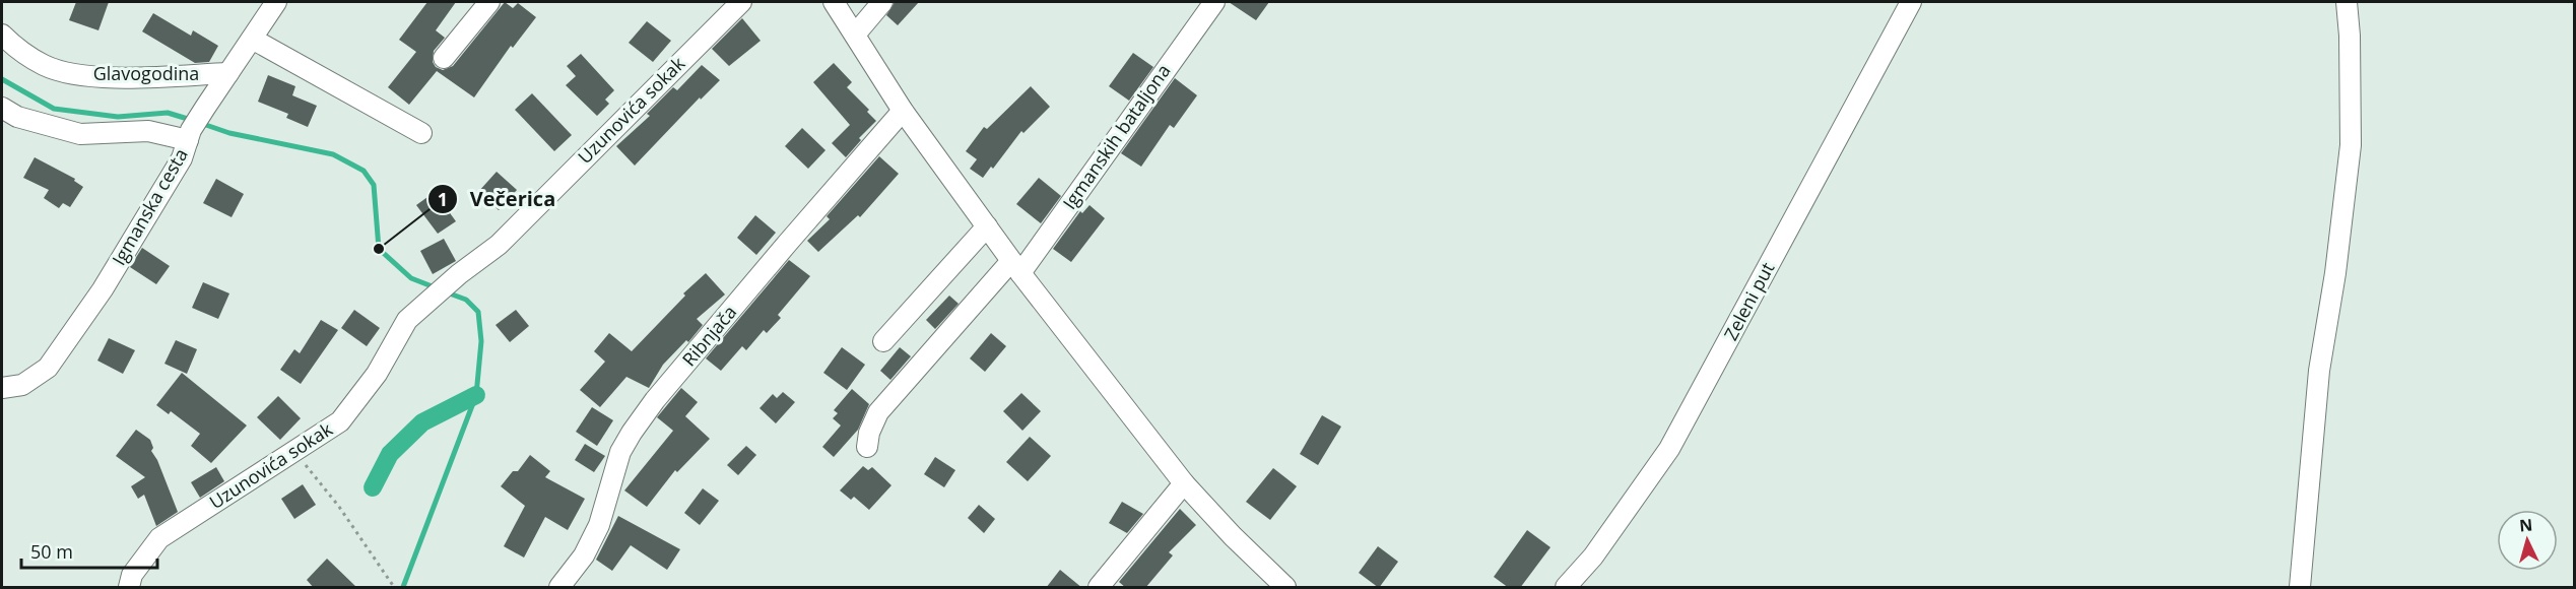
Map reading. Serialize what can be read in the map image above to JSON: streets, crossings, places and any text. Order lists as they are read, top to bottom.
{
  "streets": {
    "street": [
      "Glavogodina",
      "Uzunovića sokak",
      "Igmanskih bataljona",
      "Igmanska cesta",
      "Zeleni put",
      "Ribnjača"
    ]
  },
  "crossings": [
    ["Glavogodina", "Igmanska cesta"]
  ],
  "places": ["Večerica"],
  "scale_bar": "50 m",
  "north": "top"
}
